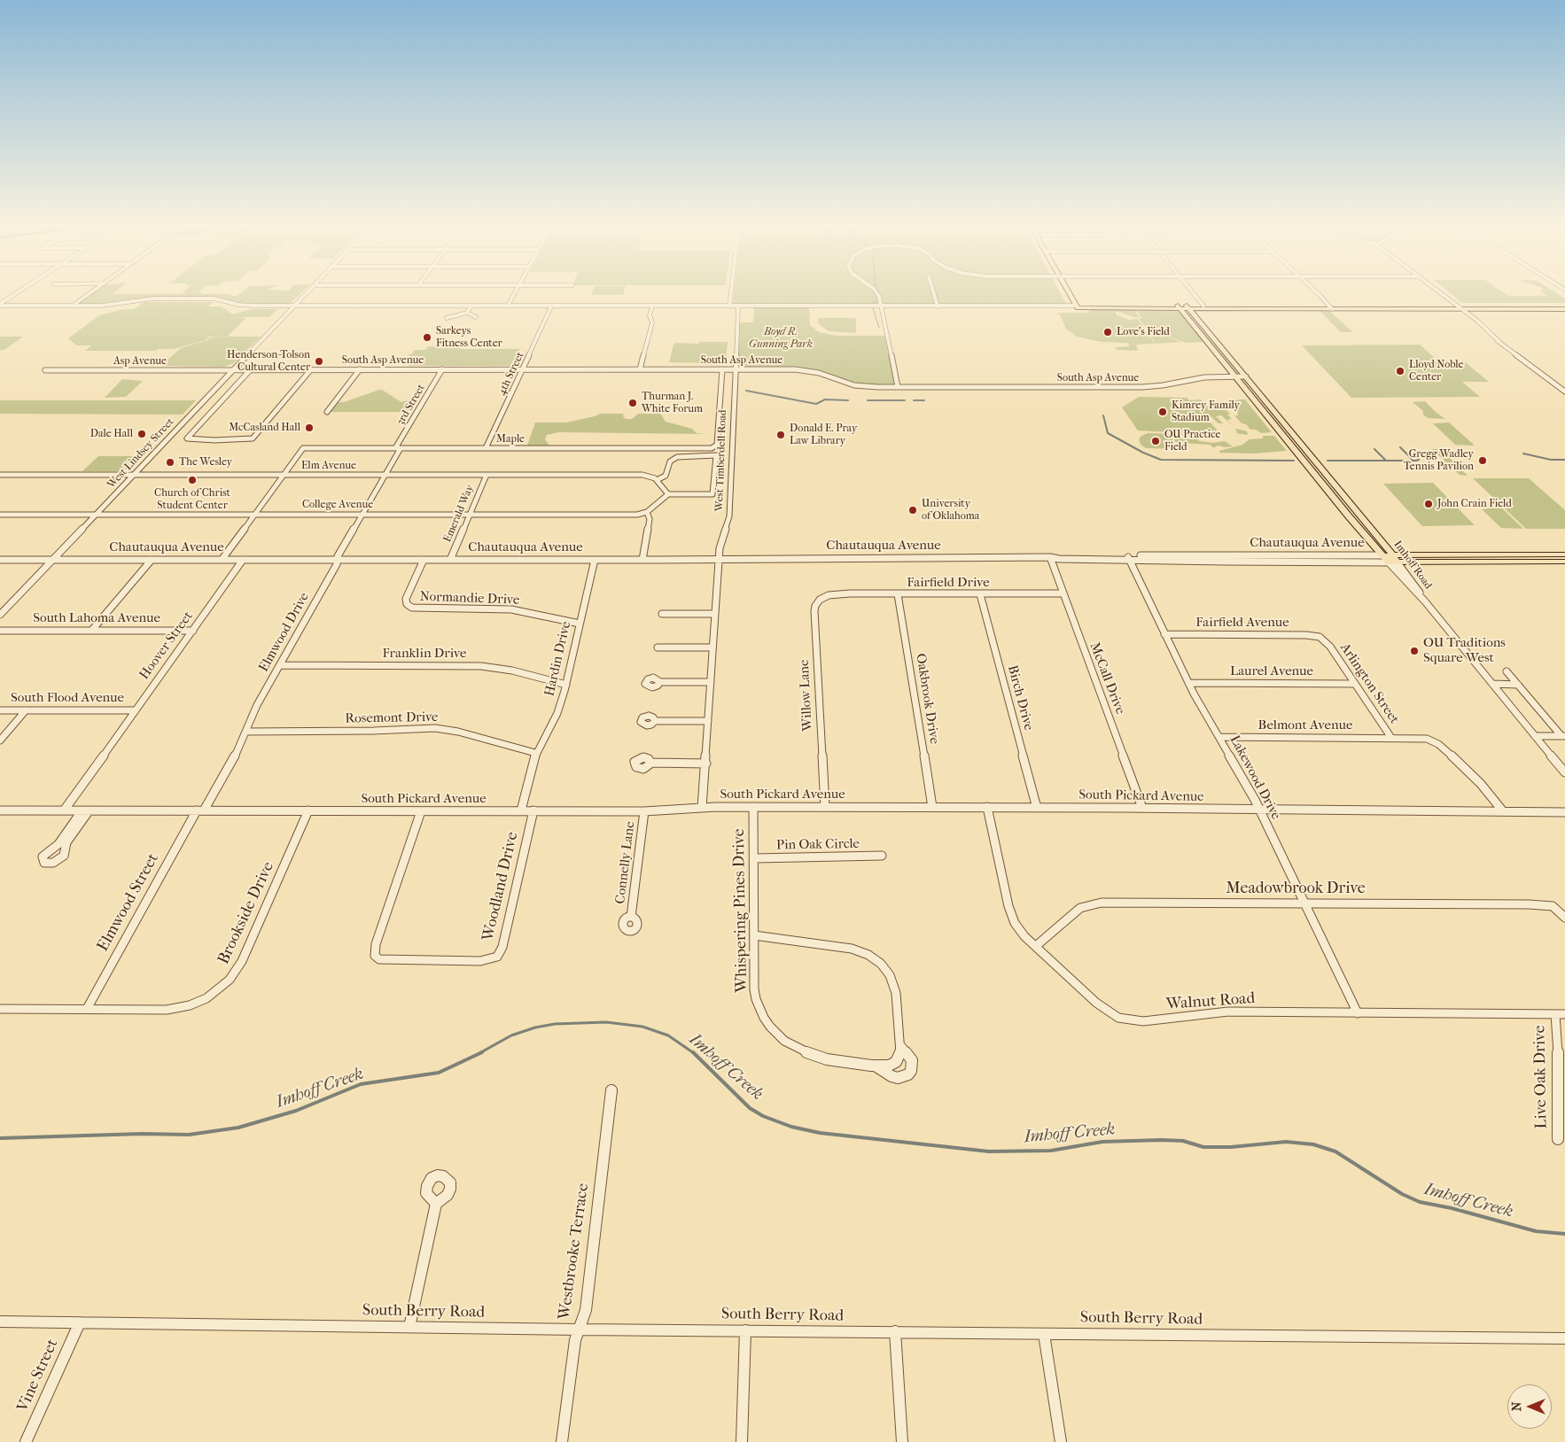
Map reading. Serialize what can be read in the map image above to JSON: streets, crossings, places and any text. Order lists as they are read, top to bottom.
{
  "streets": {
    "main road": ["Chautauqua Avenue", "Imhoff Road"],
    "street": [
      "South Asp Avenue",
      "Asp Avenue",
      "4th Street",
      "3rd Street",
      "Maple",
      "West Lindsey Street",
      "West Timberdell Road",
      "Elm Avenue",
      "College Avenue",
      "Emerald Way",
      "Fairfield Drive",
      "Normandie Drive",
      "South Lahoma Avenue",
      "Fairfield Avenue",
      "Elmwood Drive",
      "Hoover Street",
      "Franklin Drive",
      "Hardin Drive",
      "Laurel Avenue",
      "McCall Drive",
      "Arlington Street",
      "Willow Lane",
      "South Flood Avenue",
      "Birch Drive",
      "Oakbrook Drive",
      "Rosemont Drive",
      "Belmont Avenue",
      "Lakewood Drive",
      "South Pickard Avenue",
      "Pin Oak Circle",
      "Connelly Lane",
      "Woodland Drive",
      "Meadowbrook Drive",
      "Elmwood Street",
      "Whispering Pines Drive",
      "Brookside Drive",
      "Walnut Road",
      "Live Oak Drive",
      "Westbrooke Terrace",
      "South Berry Road",
      "Vine Street"
    ]
  },
  "crossings": [
    ["South Asp Avenue", "Asp Avenue"],
    ["South Asp Avenue", "4th Street"],
    ["South Asp Avenue", "3rd Street"],
    ["South Asp Avenue", "Maple"],
    ["South Asp Avenue", "West Lindsey Street"],
    ["South Asp Avenue", "West Timberdell Road"],
    ["South Asp Avenue", "Imhoff Road"],
    ["Asp Avenue", "West Lindsey Street"],
    ["4th Street", "Maple"],
    ["3rd Street", "Maple"],
    ["3rd Street", "Elmwood Drive"],
    ["Maple", "Elm Avenue"],
    ["Maple", "Elmwood Drive"],
    ["West Lindsey Street", "Elm Avenue"],
    ["West Lindsey Street", "College Avenue"],
    ["West Lindsey Street", "Chautauqua Avenue"],
    ["West Timberdell Road", "Chautauqua Avenue"],
    ["West Timberdell Road", "South Pickard Avenue"],
    ["Elm Avenue", "Emerald Way"],
    ["Elm Avenue", "Elmwood Drive"],
    ["College Avenue", "Emerald Way"],
    ["College Avenue", "Elmwood Drive"],
    ["Emerald Way", "Chautauqua Avenue"],
    ["Chautauqua Avenue", "Imhoff Road"],
    ["Chautauqua Avenue", "Normandie Drive"],
    ["Chautauqua Avenue", "Elmwood Drive"],
    ["Chautauqua Avenue", "Hoover Street"],
    ["Chautauqua Avenue", "Hardin Drive"],
    ["Chautauqua Avenue", "McCall Drive"],
    ["Chautauqua Avenue", "Lakewood Drive"],
    ["Fairfield Drive", "McCall Drive"],
    ["Fairfield Drive", "Willow Lane"],
    ["Fairfield Drive", "Birch Drive"],
    ["Fairfield Drive", "Oakbrook Drive"],
    ["Normandie Drive", "Hardin Drive"],
    ["South Lahoma Avenue", "Hoover Street"],
    ["Fairfield Avenue", "Arlington Street"],
    ["Fairfield Avenue", "Lakewood Drive"],
    ["Elmwood Drive", "Franklin Drive"],
    ["Elmwood Drive", "Rosemont Drive"],
    ["Elmwood Drive", "South Pickard Avenue"],
    ["Elmwood Drive", "Elmwood Street"],
    ["Hoover Street", "South Flood Avenue"],
    ["Hoover Street", "South Pickard Avenue"],
    ["Franklin Drive", "Hardin Drive"],
    ["Hardin Drive", "Rosemont Drive"],
    ["Hardin Drive", "South Pickard Avenue"],
    ["Laurel Avenue", "Arlington Street"],
    ["Laurel Avenue", "Lakewood Drive"],
    ["McCall Drive", "South Pickard Avenue"],
    ["Arlington Street", "Belmont Avenue"],
    ["Arlington Street", "South Pickard Avenue"],
    ["Willow Lane", "South Pickard Avenue"],
    ["Birch Drive", "South Pickard Avenue"],
    ["Oakbrook Drive", "South Pickard Avenue"],
    ["Belmont Avenue", "Lakewood Drive"],
    ["Lakewood Drive", "South Pickard Avenue"],
    ["Lakewood Drive", "Meadowbrook Drive"],
    ["Lakewood Drive", "Walnut Road"],
    ["South Pickard Avenue", "Connelly Lane"],
    ["South Pickard Avenue", "Woodland Drive"],
    ["South Pickard Avenue", "Elmwood Street"],
    ["South Pickard Avenue", "Whispering Pines Drive"],
    ["South Pickard Avenue", "Brookside Drive"],
    ["South Pickard Avenue", "Walnut Road"],
    ["Pin Oak Circle", "Whispering Pines Drive"],
    ["Meadowbrook Drive", "Walnut Road"],
    ["Elmwood Street", "Brookside Drive"],
    ["Walnut Road", "Live Oak Drive"],
    ["Westbrooke Terrace", "South Berry Road"],
    ["South Berry Road", "Vine Street"]
  ],
  "water": ["Imhoff Creek"],
  "parks": ["Boyd R. Gunning Park"],
  "places": [
    "Love's Field",
    "Sarkeys Fitness Center",
    "Henderson-Tolson Cultural Center",
    "Lloyd Noble Center",
    "Thurman J. White Forum",
    "Kimrey Family Stadium",
    "McCasland Hall",
    "Dale Hall",
    "Donald E. Pray Law Library",
    "OU Practice Field",
    "Gregg Wadley Tennis Pavilion",
    "The Wesley",
    "Church of Christ Student Center",
    "John Crain Field",
    "University of Oklahoma",
    "OU Traditions Square West"
  ],
  "north": "left"
}
